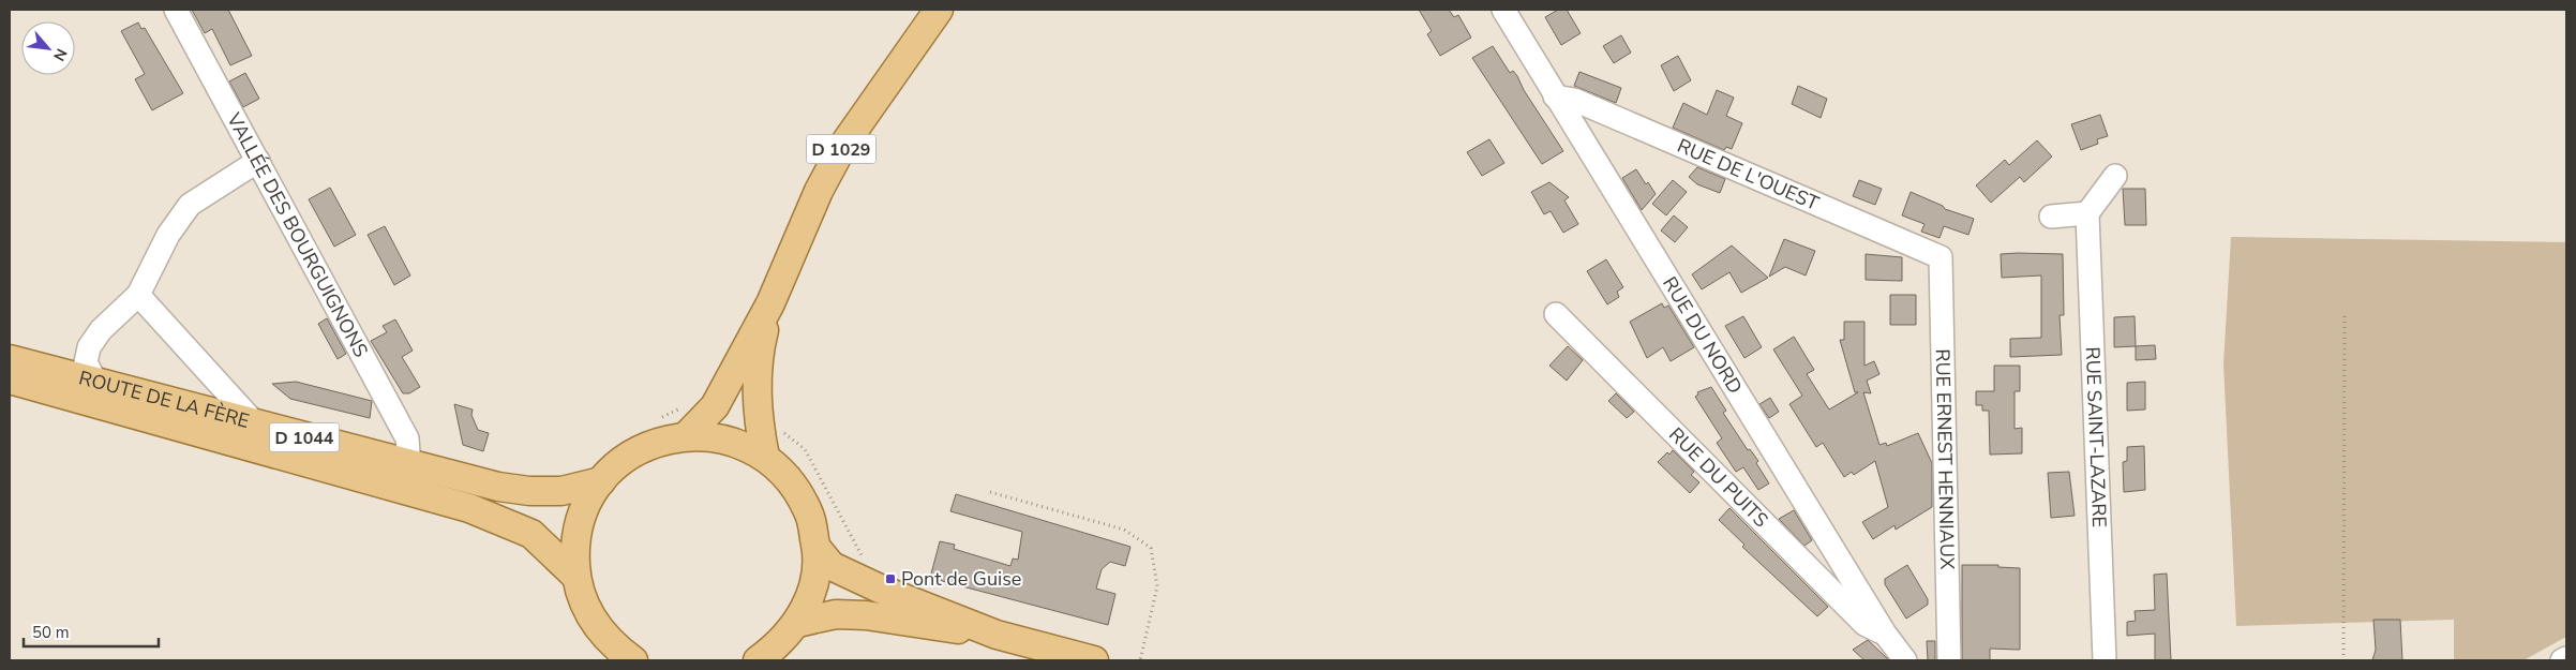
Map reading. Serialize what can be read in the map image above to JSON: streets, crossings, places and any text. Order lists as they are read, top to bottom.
{
  "streets": {
    "main road": ["D 1029", "ROUTE DE LA FÈRE", "D 1044"],
    "street": [
      "RUE DE L'OUEST",
      "VALLÉE DES BOURGUIGNONS",
      "RUE DU NORD",
      "RUE SAINT-LAZARE",
      "RUE ERNEST HENNIAUX",
      "RUE DU PUITS"
    ]
  },
  "crossings": [
    ["RUE DE L'OUEST", "RUE DU NORD"],
    ["RUE DE L'OUEST", "RUE ERNEST HENNIAUX"],
    ["VALLÉE DES BOURGUIGNONS", "ROUTE DE LA FÈRE"],
    ["RUE DU NORD", "RUE DU PUITS"]
  ],
  "places": {
    "transit": ["Pont de Guise"]
  },
  "scale_bar": "50 m",
  "north": "bottom right"
}
